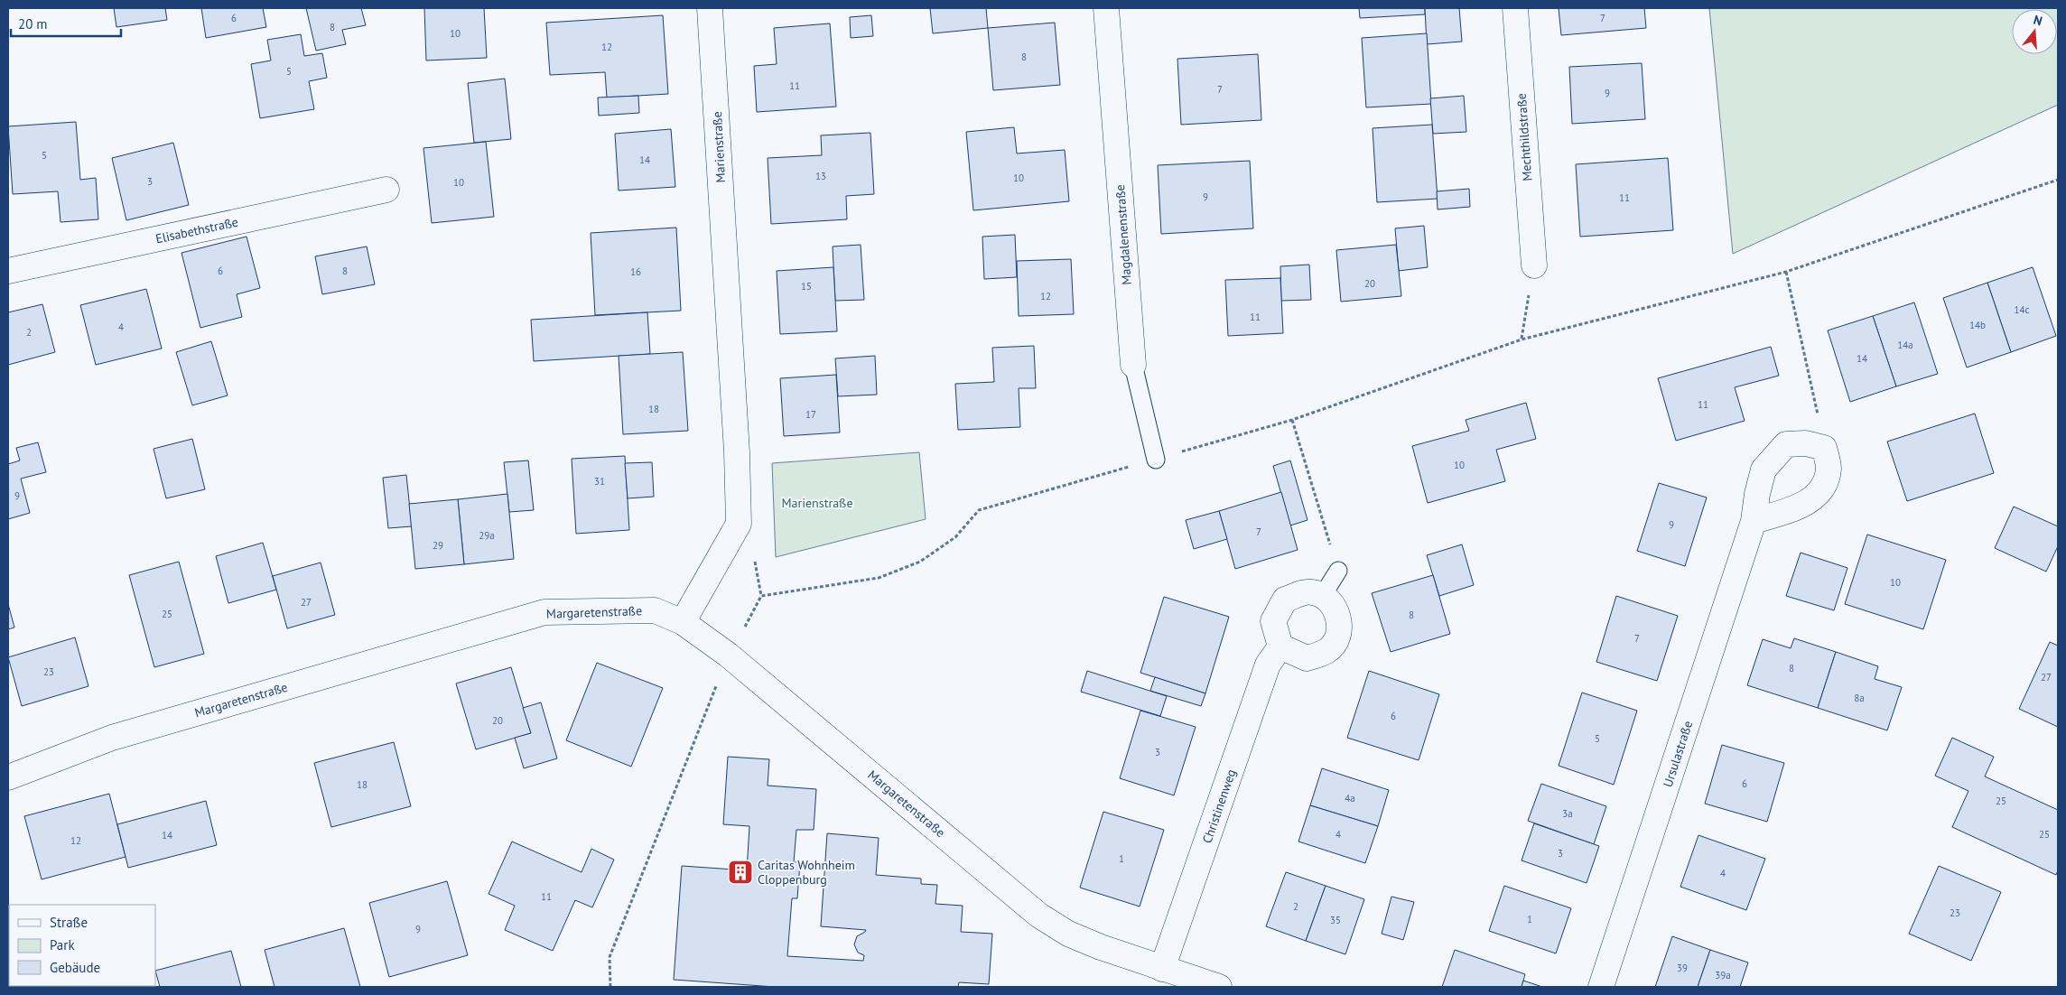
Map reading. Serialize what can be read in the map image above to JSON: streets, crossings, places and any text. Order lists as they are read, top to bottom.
{
  "streets": {
    "street": [
      "Mechthildstraße",
      "Marienstraße",
      "Elisabethstraße",
      "Magdalenenstraße",
      "Margaretenstraße",
      "Ursulastraße",
      "Christinenweg"
    ]
  },
  "crossings": [
    ["Marienstraße", "Margaretenstraße"],
    ["Margaretenstraße", "Christinenweg"]
  ],
  "parks": ["Marienstraße"],
  "places": {
    "building": ["Caritas Wohnheim Cloppenburg"]
  },
  "house_numbers": [
    "6",
    "7",
    "8",
    "10",
    "12",
    "8",
    "5",
    "11",
    "7",
    "9",
    "5",
    "14",
    "13",
    "10",
    "3",
    "10",
    "9",
    "11",
    "6",
    "8",
    "16",
    "20",
    "15",
    "12",
    "14c",
    "11",
    "14b",
    "4",
    "2",
    "14a",
    "14",
    "11",
    "18",
    "17",
    "10",
    "31",
    "9",
    "9",
    "7",
    "29a",
    "29",
    "10",
    "27",
    "25",
    "8",
    "7",
    "8",
    "23",
    "27",
    "8a",
    "6",
    "20",
    "5",
    "3",
    "6",
    "18",
    "4a",
    "25",
    "3a",
    "4",
    "25",
    "14",
    "12",
    "3",
    "1",
    "4",
    "11",
    "2",
    "23",
    "1",
    "35",
    "9",
    "39",
    "39a"
  ],
  "legend": ["Straße", "Park", "Gebäude"],
  "scale_bar": "20 m",
  "north": "top"
}
